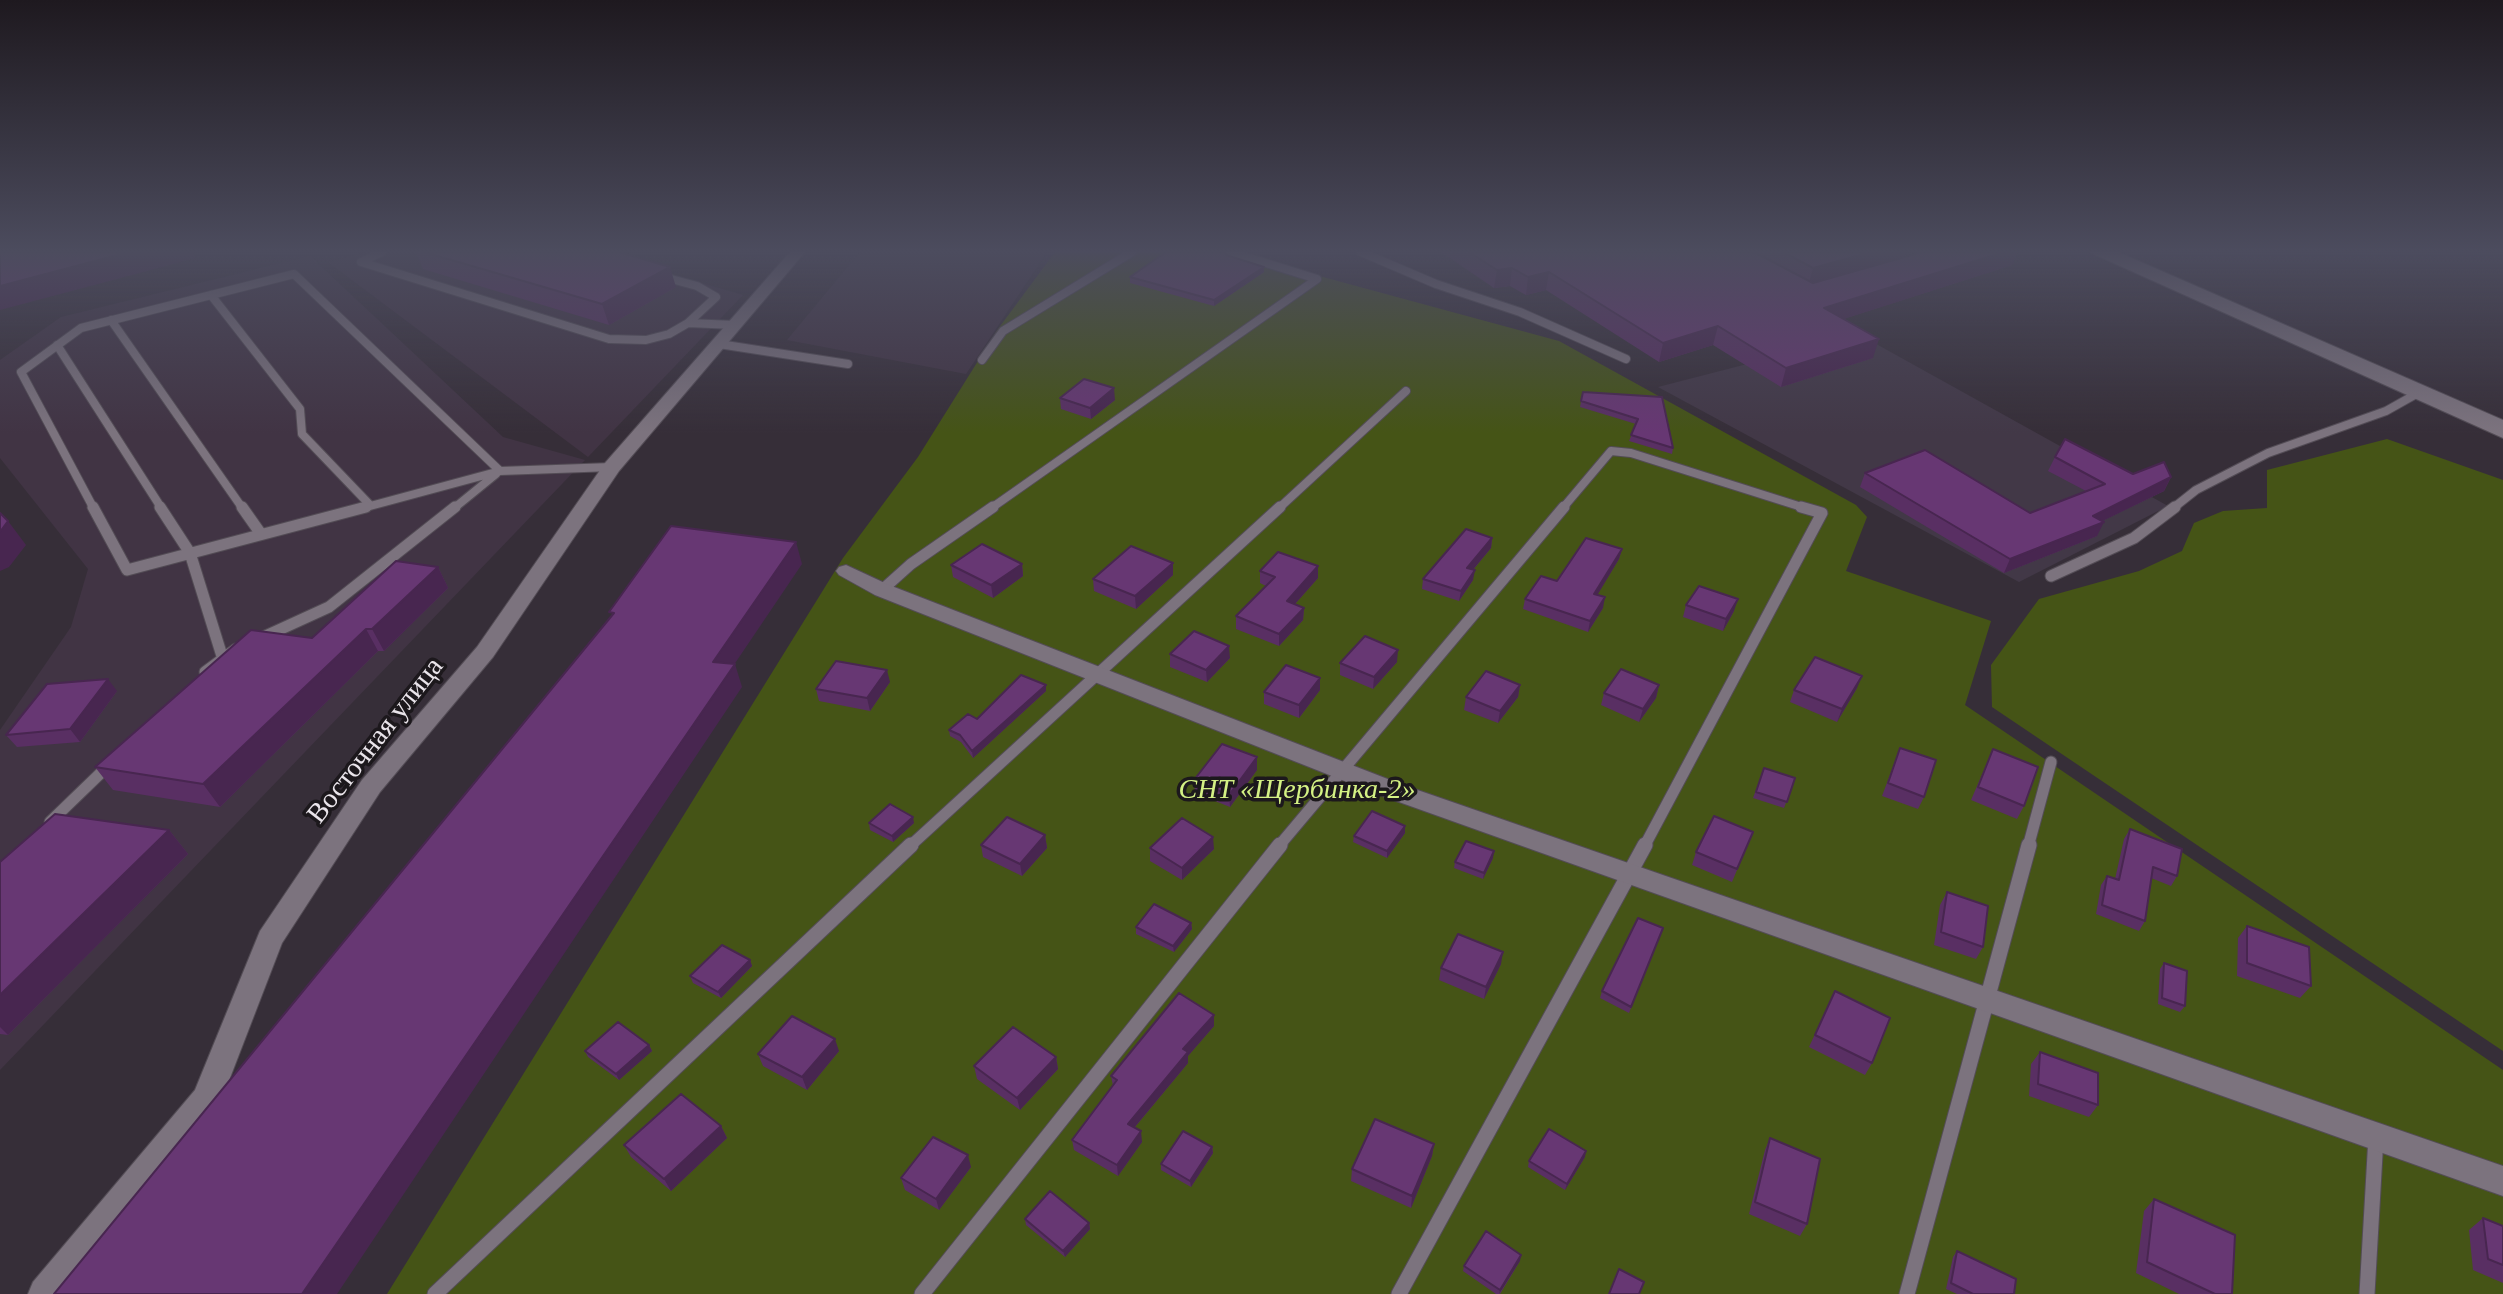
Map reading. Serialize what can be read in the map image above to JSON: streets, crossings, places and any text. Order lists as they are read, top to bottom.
{
  "streets": {
    "street": ["Восточная улица"]
  },
  "parks": ["СНТ «Щербинка-2»"]
}
